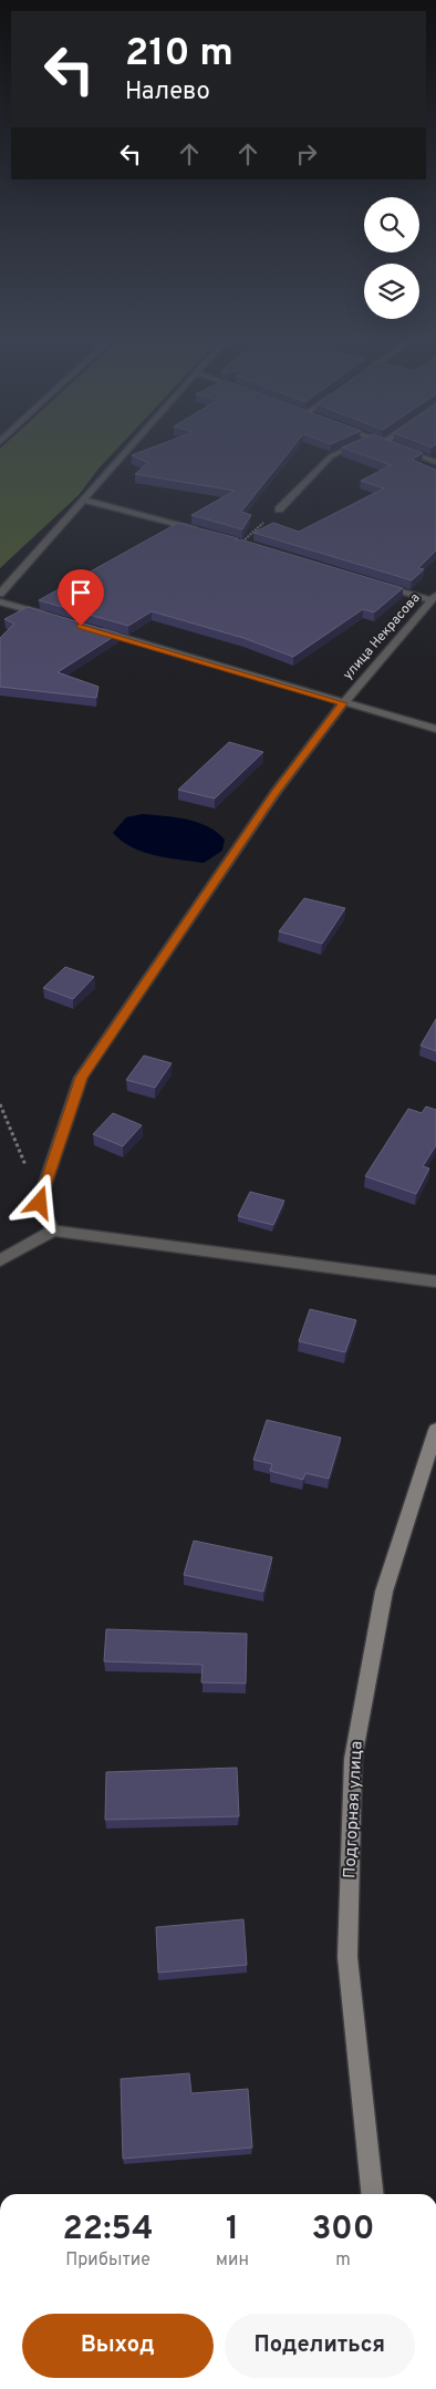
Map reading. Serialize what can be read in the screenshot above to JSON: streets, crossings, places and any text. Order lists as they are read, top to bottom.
{
  "streets": {
    "main road": ["Подгорная улица"],
    "street": ["улица Некрасова"]
  },
  "page": {
    "turn": ["210 m", "Налево"],
    "eta": [
      "22:54",
      "Прибытие",
      "1",
      "мин",
      "300",
      "m"
    ],
    "buttons": ["Выход", "Поделиться"]
  }
}
